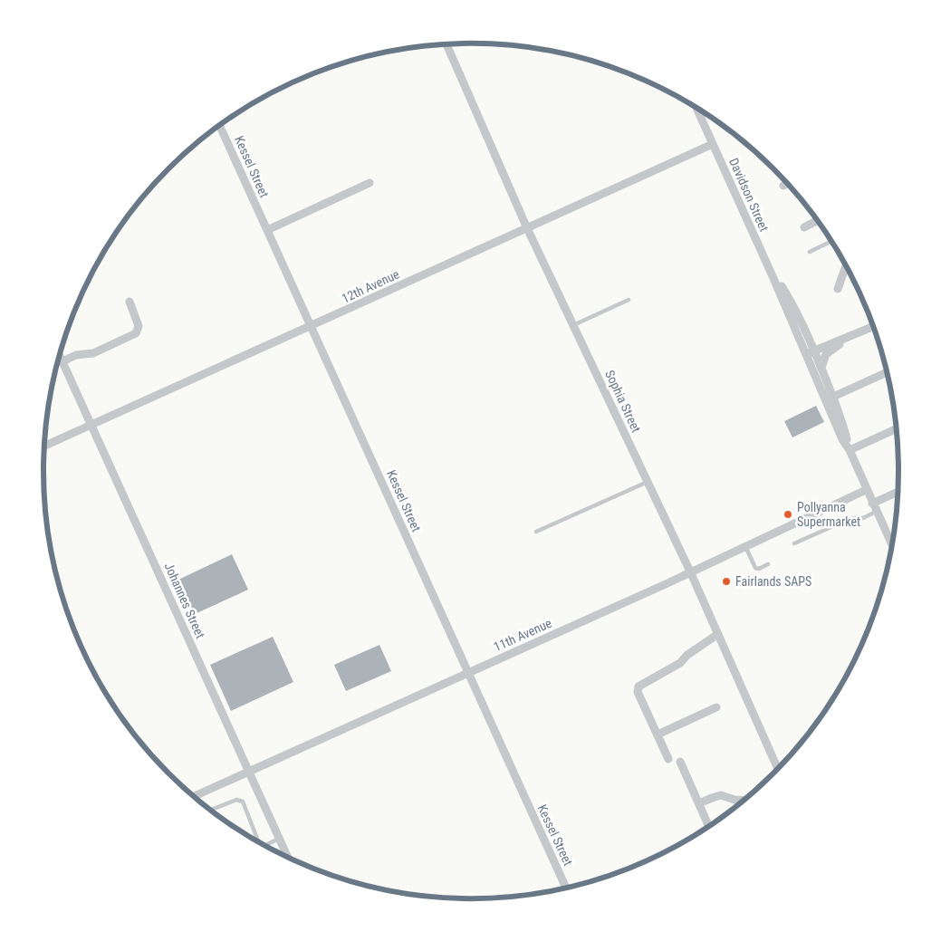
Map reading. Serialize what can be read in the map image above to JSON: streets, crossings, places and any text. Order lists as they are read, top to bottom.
{
  "streets": {
    "street": [
      "Kessel Street",
      "Davidson Street",
      "12th Avenue",
      "Sophia Street",
      "Johannes Street",
      "11th Avenue"
    ]
  },
  "crossings": [
    ["Kessel Street", "12th Avenue"],
    ["Kessel Street", "11th Avenue"],
    ["Davidson Street", "12th Avenue"],
    ["Davidson Street", "11th Avenue"],
    ["12th Avenue", "Sophia Street"],
    ["12th Avenue", "Johannes Street"],
    ["Sophia Street", "11th Avenue"],
    ["Johannes Street", "11th Avenue"]
  ],
  "places": ["Pollyanna Supermarket", "Fairlands SAPS"]
}
